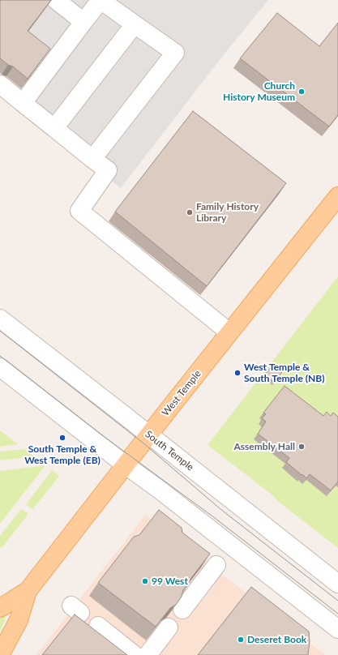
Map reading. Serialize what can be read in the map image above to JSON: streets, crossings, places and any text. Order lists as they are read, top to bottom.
{
  "streets": {
    "main road": ["West Temple"],
    "street": ["South Temple"]
  },
  "crossings": [
    ["West Temple", "South Temple"]
  ],
  "places": [
    "Church History Museum",
    "Family History Library",
    "West Temple & South Temple (NB)",
    "South Temple & West Temple (EB)",
    "Assembly Hall",
    "99 West",
    "Deseret Book"
  ]
}
